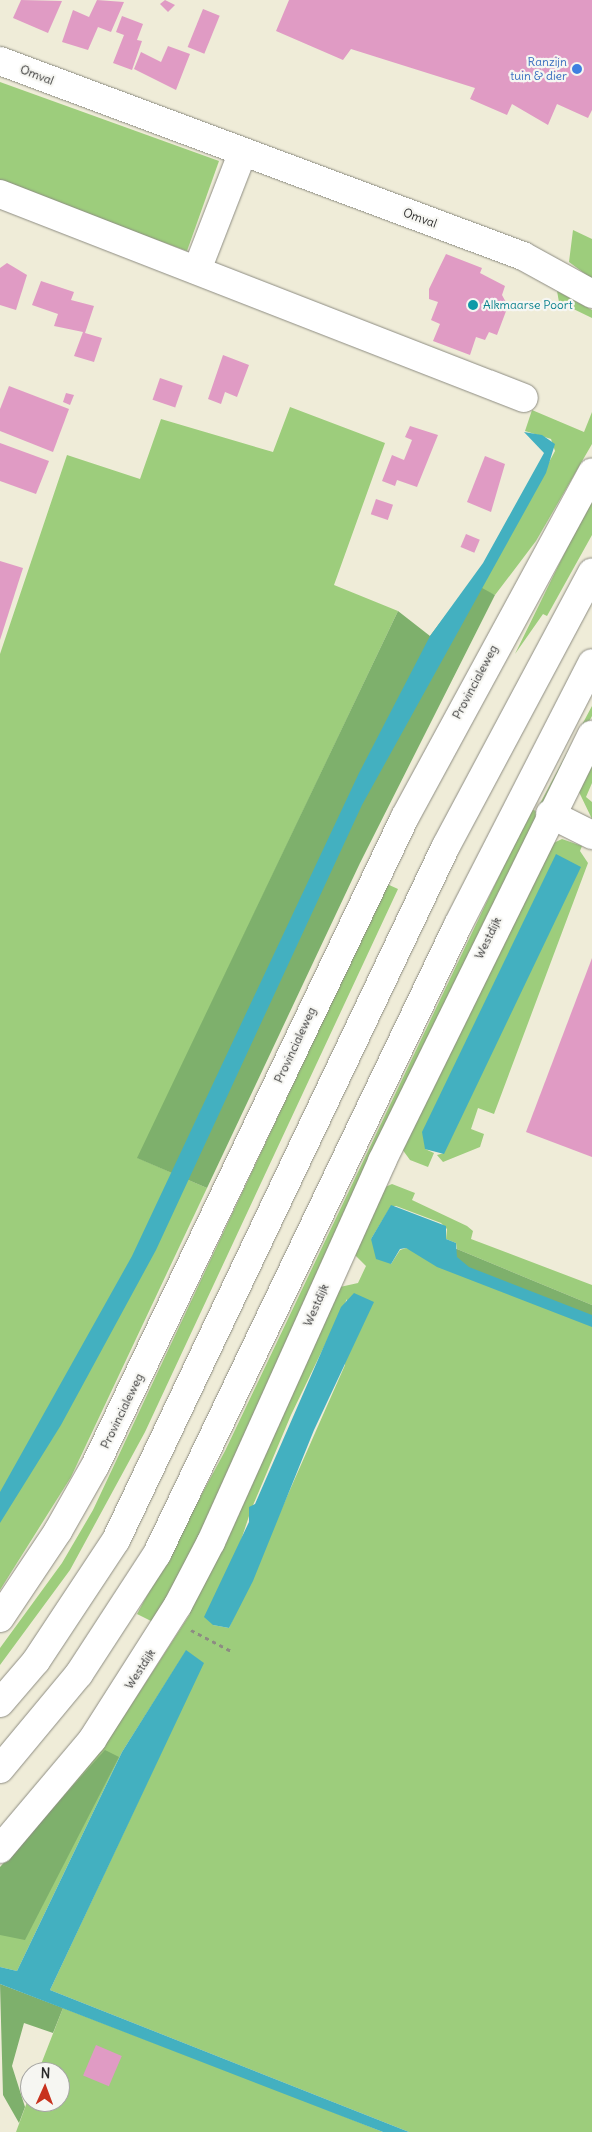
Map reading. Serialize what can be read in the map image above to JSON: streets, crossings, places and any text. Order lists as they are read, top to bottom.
{
  "streets": {
    "main road": ["Omval", "Provincialeweg", "Westdijk"]
  },
  "places": ["Ranzijn tuin & dier", "Alkmaarse Poort"],
  "north": "top"
}
